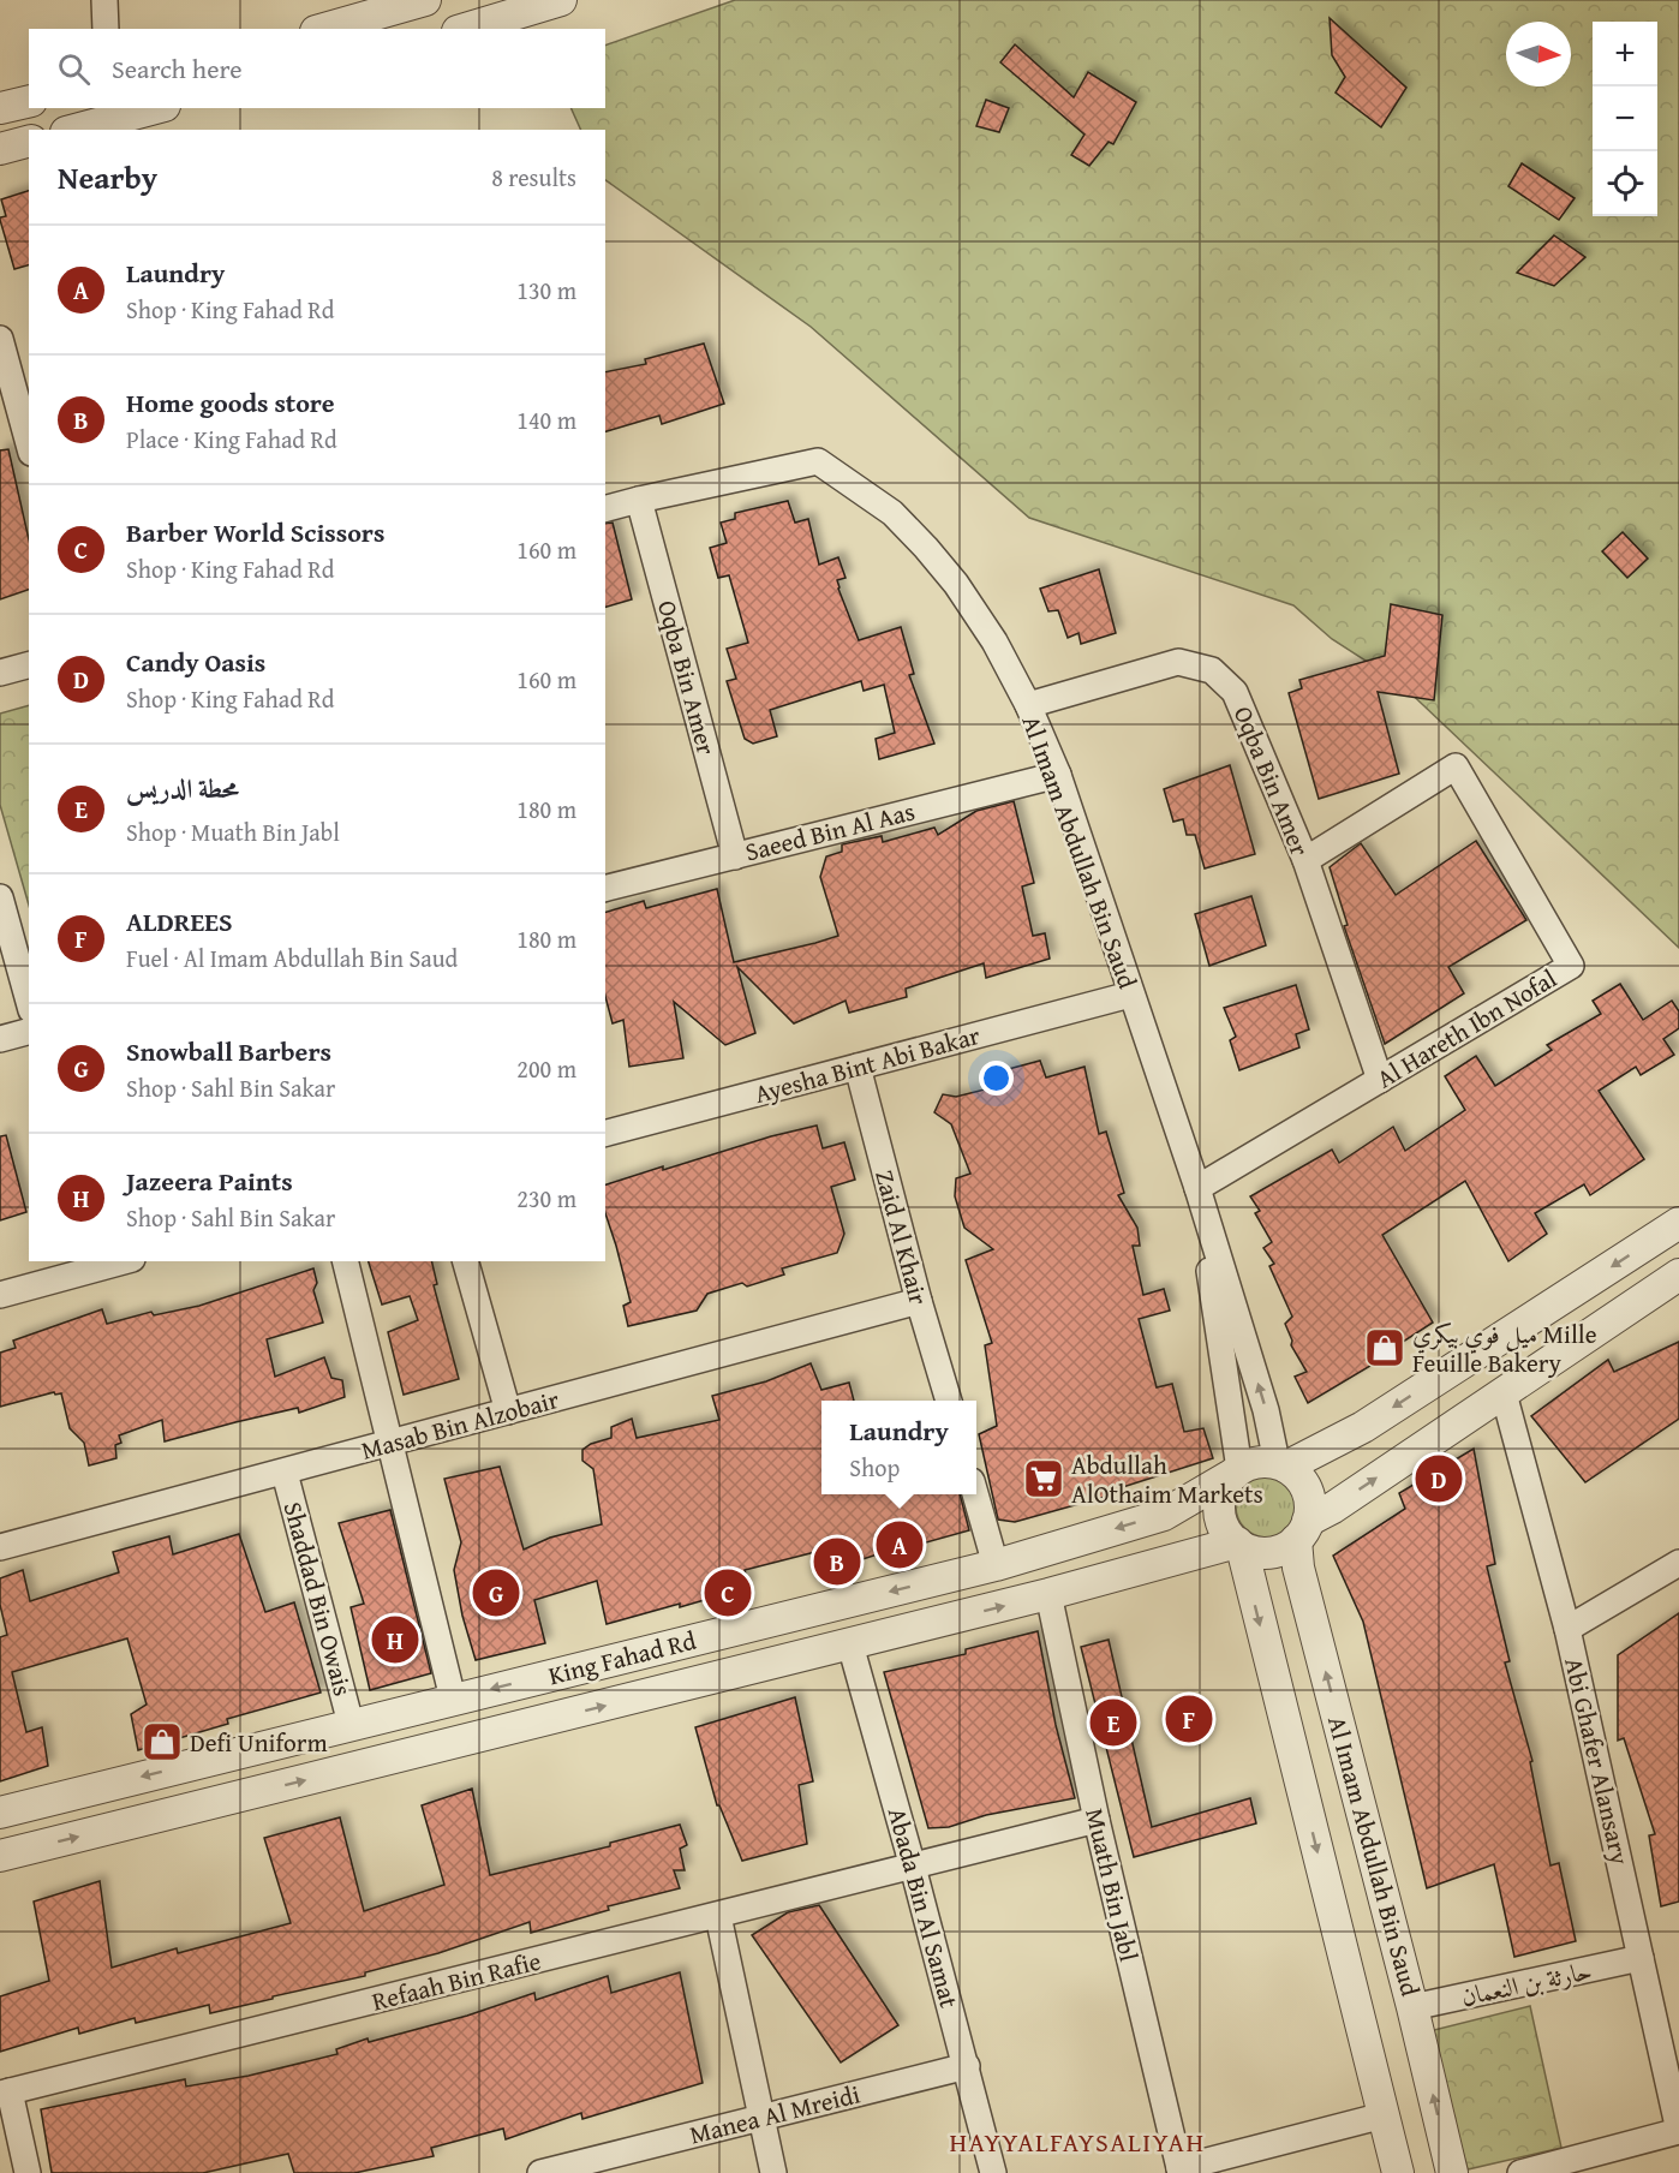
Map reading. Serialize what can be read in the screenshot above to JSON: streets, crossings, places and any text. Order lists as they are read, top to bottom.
{
  "streets": {
    "street": [
      "Oqba Bin Amer",
      "Saeed Bin Al Aas",
      "Al Imam Abdullah Bin Saud",
      "Al Hareth Ibn Nofal",
      "Ayesha Bint Abi Bakar",
      "Zaid Al Khair",
      "Masab Bin Alzobair",
      "Shaddad Bin Owais",
      "King Fahad Rd",
      "Abi Ghafer Alansary",
      "Muath Bin Jabl",
      "Abada Bin Al Samat",
      "Refaah Bin Rafie",
      "حارثة بن النعمان",
      "Manea Al Mreidi"
    ]
  },
  "crossings": [
    ["Oqba Bin Amer", "Saeed Bin Al Aas"],
    ["Oqba Bin Amer", "Al Imam Abdullah Bin Saud"],
    ["Oqba Bin Amer", "Al Hareth Ibn Nofal"],
    ["Saeed Bin Al Aas", "Al Imam Abdullah Bin Saud"],
    ["Al Imam Abdullah Bin Saud", "Al Hareth Ibn Nofal"],
    ["Al Imam Abdullah Bin Saud", "Ayesha Bint Abi Bakar"],
    ["Al Imam Abdullah Bin Saud", "King Fahad Rd"],
    ["Al Imam Abdullah Bin Saud", "حارثة بن النعمان"],
    ["Ayesha Bint Abi Bakar", "Zaid Al Khair"],
    ["Zaid Al Khair", "Masab Bin Alzobair"],
    ["Masab Bin Alzobair", "Shaddad Bin Owais"],
    ["Shaddad Bin Owais", "King Fahad Rd"],
    ["King Fahad Rd", "Muath Bin Jabl"],
    ["King Fahad Rd", "Abada Bin Al Samat"],
    ["Abi Ghafer Alansary", "حارثة بن النعمان"],
    ["Muath Bin Jabl", "Refaah Bin Rafie"],
    ["Abada Bin Al Samat", "Refaah Bin Rafie"],
    ["Abada Bin Al Samat", "Manea Al Mreidi"]
  ],
  "districts": ["HAYYALFAYSALIYAH"],
  "places": {
    "shop": ["ميل فوي بيكري Mille Feuille Bakery", "Defi Uniform"],
    "supermarket": ["Abdullah AlOthaim Markets"]
  },
  "north": "right",
  "page": {
    "map_buttons": ["+", "−"],
    "search": "Search here",
    "heading": ["Nearby", "8 results"],
    "list": [
      {
        "mark": "A",
        "name": "Laundry",
        "note": "Shop · King Fahad Rd",
        "value": "130 m"
      },
      {
        "mark": "B",
        "name": "Home goods store",
        "note": "Place · King Fahad Rd",
        "value": "140 m"
      },
      {
        "mark": "C",
        "name": "Barber World Scissors",
        "note": "Shop · King Fahad Rd",
        "value": "160 m"
      },
      {
        "mark": "D",
        "name": "Candy Oasis",
        "note": "Shop · King Fahad Rd",
        "value": "160 m"
      },
      {
        "mark": "E",
        "name": "محطة الدريس",
        "note": "Shop · Muath Bin Jabl",
        "value": "180 m"
      },
      {
        "mark": "F",
        "name": "ALDREES",
        "note": "Fuel · Al Imam Abdullah Bin Saud",
        "value": "180 m"
      },
      {
        "mark": "G",
        "name": "Snowball Barbers",
        "note": "Shop · Sahl Bin Sakar",
        "value": "200 m"
      },
      {
        "mark": "H",
        "name": "Jazeera Paints",
        "note": "Shop · Sahl Bin Sakar",
        "value": "230 m"
      }
    ],
    "popup": ["Laundry", "Shop"],
    "pins": [
      "D",
      "A",
      "B",
      "C",
      "G",
      "H",
      "F",
      "E"
    ]
  }
}
